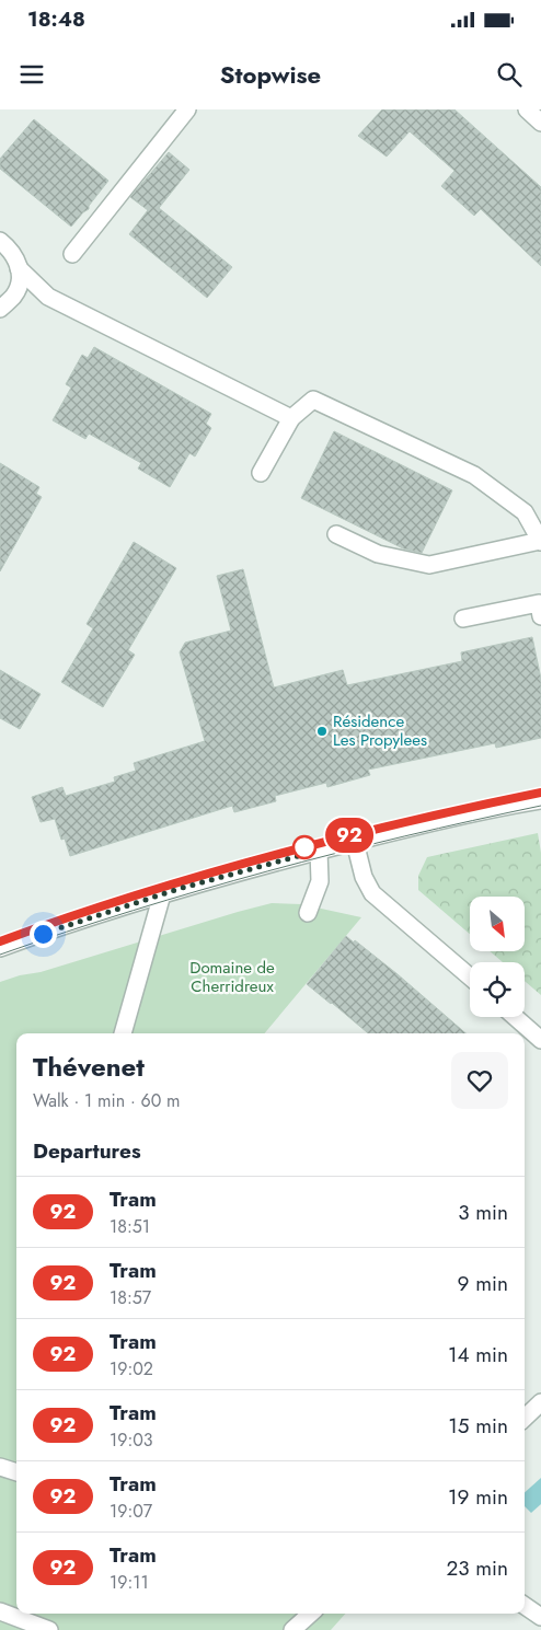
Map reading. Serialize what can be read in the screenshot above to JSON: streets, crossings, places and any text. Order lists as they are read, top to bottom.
{
  "parks": ["Domaine de Cherridreux"],
  "places": ["Résidence Les Propylees"],
  "lines": ["tram line 92"],
  "north": "bottom right",
  "page": {
    "status": "18:48",
    "header": "Stopwise",
    "on_map": "92",
    "heading": [
      ["Thévenet", "Walk · 1 min · 60 m"],
      "Departures"
    ],
    "list": [
      {
        "mark": "92",
        "name": "Tram",
        "note": "18:51",
        "value": "3 min"
      },
      {
        "mark": "92",
        "name": "Tram",
        "note": "18:57",
        "value": "9 min"
      },
      {
        "mark": "92",
        "name": "Tram",
        "note": "19:02",
        "value": "14 min"
      },
      {
        "mark": "92",
        "name": "Tram",
        "note": "19:03",
        "value": "15 min"
      },
      {
        "mark": "92",
        "name": "Tram",
        "note": "19:07",
        "value": "19 min"
      },
      {
        "mark": "92",
        "name": "Tram",
        "note": "19:11",
        "value": "23 min"
      }
    ]
  }
}
